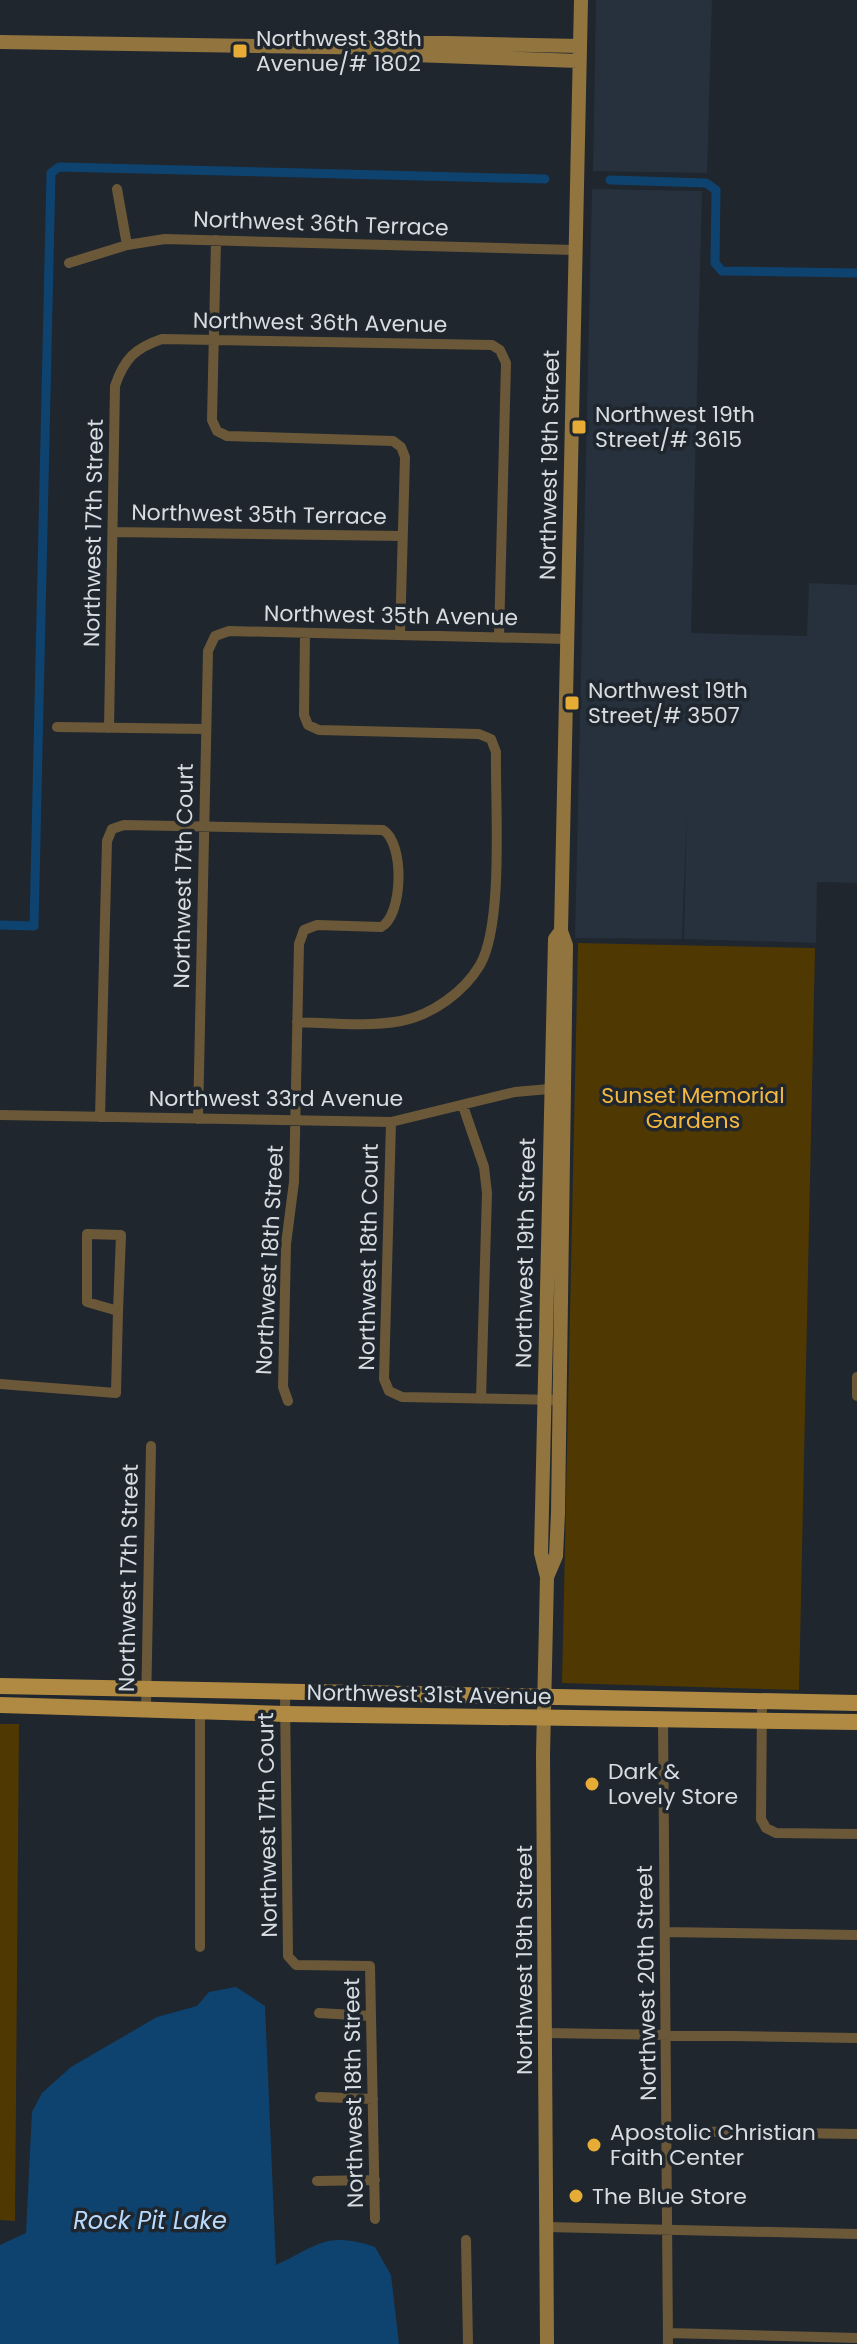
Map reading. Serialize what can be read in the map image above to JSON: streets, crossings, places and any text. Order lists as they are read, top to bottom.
{
  "streets": {
    "main road": ["Northwest 31st Avenue"],
    "street": [
      "Northwest 36th Terrace",
      "Northwest 36th Avenue",
      "Northwest 19th Street",
      "Northwest 35th Terrace",
      "Northwest 17th Street",
      "Northwest 35th Avenue",
      "Northwest 17th Court",
      "Northwest 33rd Avenue",
      "Northwest 18th Court",
      "Northwest 18th Street",
      "Northwest 20th Street"
    ]
  },
  "crossings": [
    ["Northwest 36th Terrace", "Northwest 19th Street"],
    ["Northwest 36th Avenue", "Northwest 17th Street"],
    ["Northwest 36th Avenue", "Northwest 35th Avenue"],
    ["Northwest 19th Street", "Northwest 35th Avenue"],
    ["Northwest 19th Street", "Northwest 33rd Avenue"],
    ["Northwest 19th Street", "Northwest 31st Avenue"],
    ["Northwest 35th Terrace", "Northwest 17th Street"],
    ["Northwest 17th Street", "Northwest 31st Avenue"],
    ["Northwest 35th Avenue", "Northwest 17th Court"],
    ["Northwest 17th Court", "Northwest 33rd Avenue"],
    ["Northwest 17th Court", "Northwest 18th Street"],
    ["Northwest 17th Court", "Northwest 31st Avenue"],
    ["Northwest 33rd Avenue", "Northwest 18th Court"],
    ["Northwest 33rd Avenue", "Northwest 18th Street"],
    ["Northwest 31st Avenue", "Northwest 20th Street"]
  ],
  "water": ["Rock Pit Lake"],
  "parks": ["Sunset Memorial Gardens"],
  "places": {
    "transit": ["Northwest 38th Avenue/# 1802", "Northwest 19th Street/# 3615", "Northwest 19th Street/# 3507"],
    "other": ["Dark & Lovely Store", "Apostolic Christian Faith Center", "The Blue Store"]
  }
}
